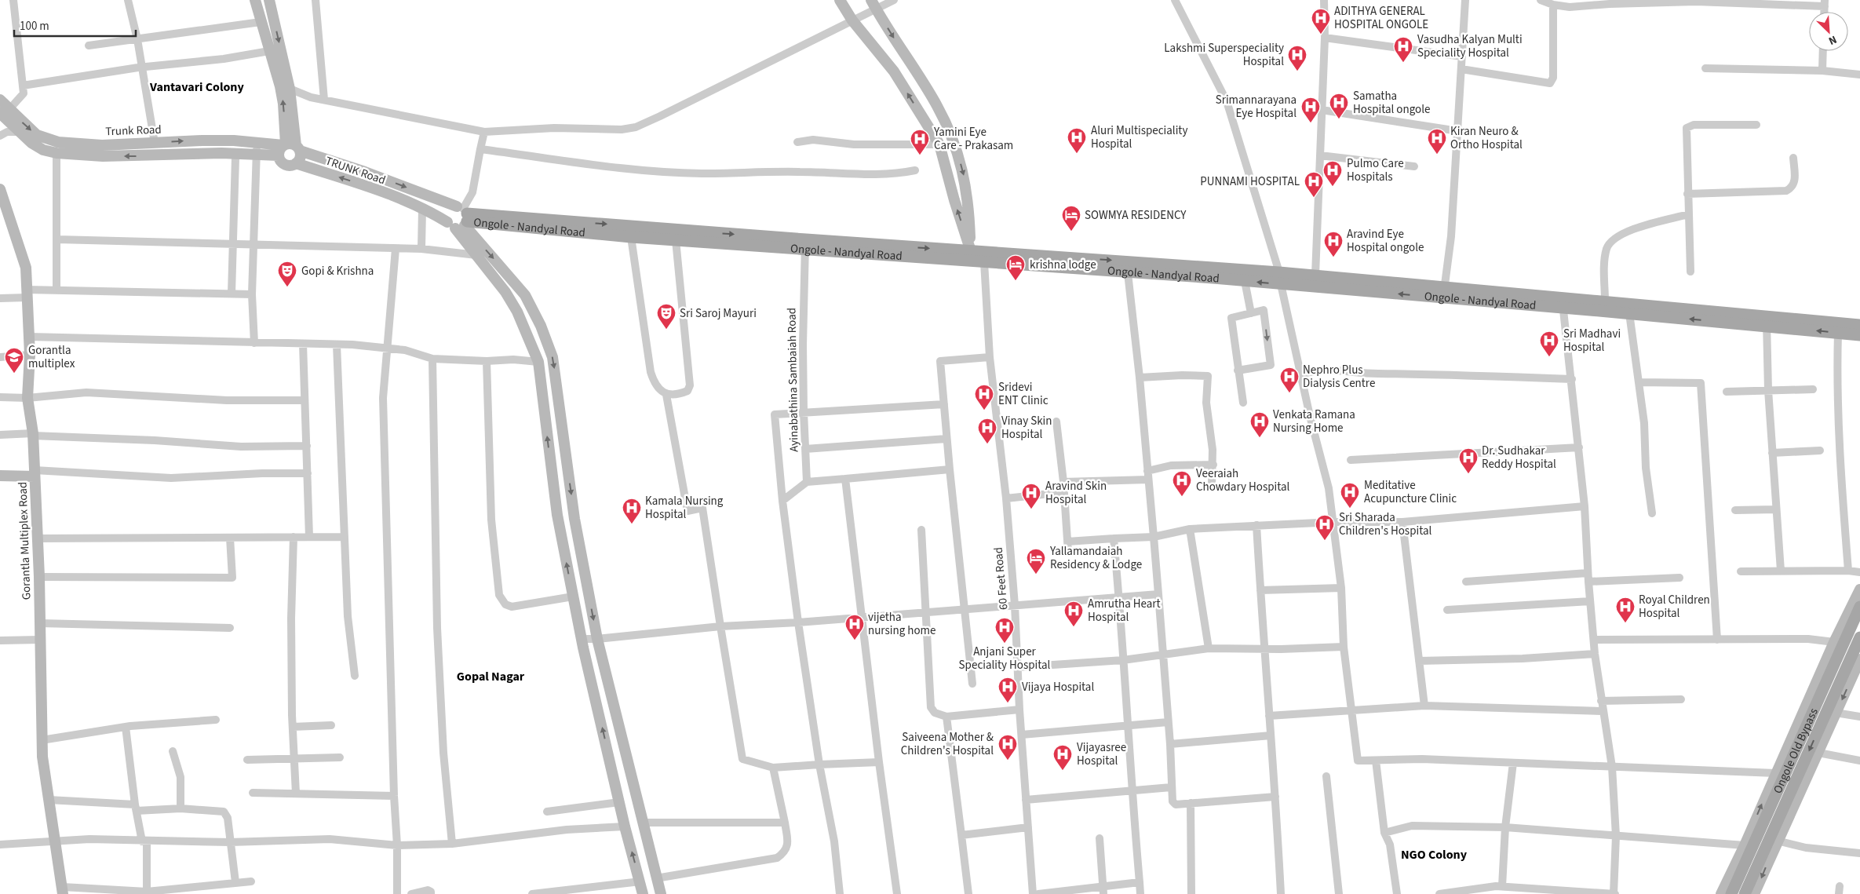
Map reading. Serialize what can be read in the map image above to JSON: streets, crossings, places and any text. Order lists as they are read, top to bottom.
{
  "streets": {
    "main road": [
      "Trunk Road",
      "TRUNK Road",
      "Ongole - Nandyal Road",
      "Gorantla Multiplex Road",
      "Ongole Old Bypass"
    ],
    "street": ["Ayinabathina Sambaiah Road", "60 Feet Road"]
  },
  "crossings": [
    ["Trunk Road", "TRUNK Road"],
    ["Trunk Road", "Ongole - Nandyal Road"],
    ["TRUNK Road", "Ongole - Nandyal Road"],
    ["Ongole - Nandyal Road", "Ayinabathina Sambaiah Road"],
    ["Ongole - Nandyal Road", "60 Feet Road"]
  ],
  "one_way": ["TRUNK Road"],
  "districts": ["Vantavari Colony", "Gopal Nagar", "NGO Colony"],
  "places": {
    "hospital": [
      "ADITHYA GENERAL HOSPITAL ONGOLE",
      "Vasudha Kalyan Multi Speciality Hospital",
      "Lakshmi Superspeciality Hospital",
      "Samatha Hospital ongole",
      "Srimannarayana Eye Hospital",
      "Aluri Multispeciality Hospital",
      "Kiran Neuro & Ortho Hospital",
      "Yamini Eye Care - Prakasam",
      "Pulmo Care Hospitals",
      "PUNNAMI HOSPITAL",
      "Aravind Eye Hospital ongole",
      "Sri Madhavi Hospital",
      "Nephro Plus Dialysis Centre",
      "Sridevi ENT Clinic",
      "Venkata Ramana Nursing Home",
      "Vinay Skin Hospital",
      "Dr. Sudhakar Reddy Hospital",
      "Veeraiah Chowdary Hospital",
      "Meditative Acupuncture Clinic",
      "Aravind Skin Hospital",
      "Kamala Nursing Hospital",
      "Sri Sharada Children's Hospital",
      "Royal Children Hospital",
      "Amrutha Heart Hospital",
      "vijetha nursing home",
      "Anjani Super Speciality Hospital",
      "Vijaya Hospital",
      "Saiveena Mother & Children's Hospital",
      "Vijayasree Hospital"
    ],
    "hotel": ["SOWMYA RESIDENCY", "krishna lodge", "Yallamandaiah Residency & Lodge"],
    "theatre": ["Gopi & Krishna", "Sri Saroj Mayuri"],
    "school or university": ["Gorantla multiplex"]
  },
  "scale_bar": "100 m",
  "north": "bottom right"
}
